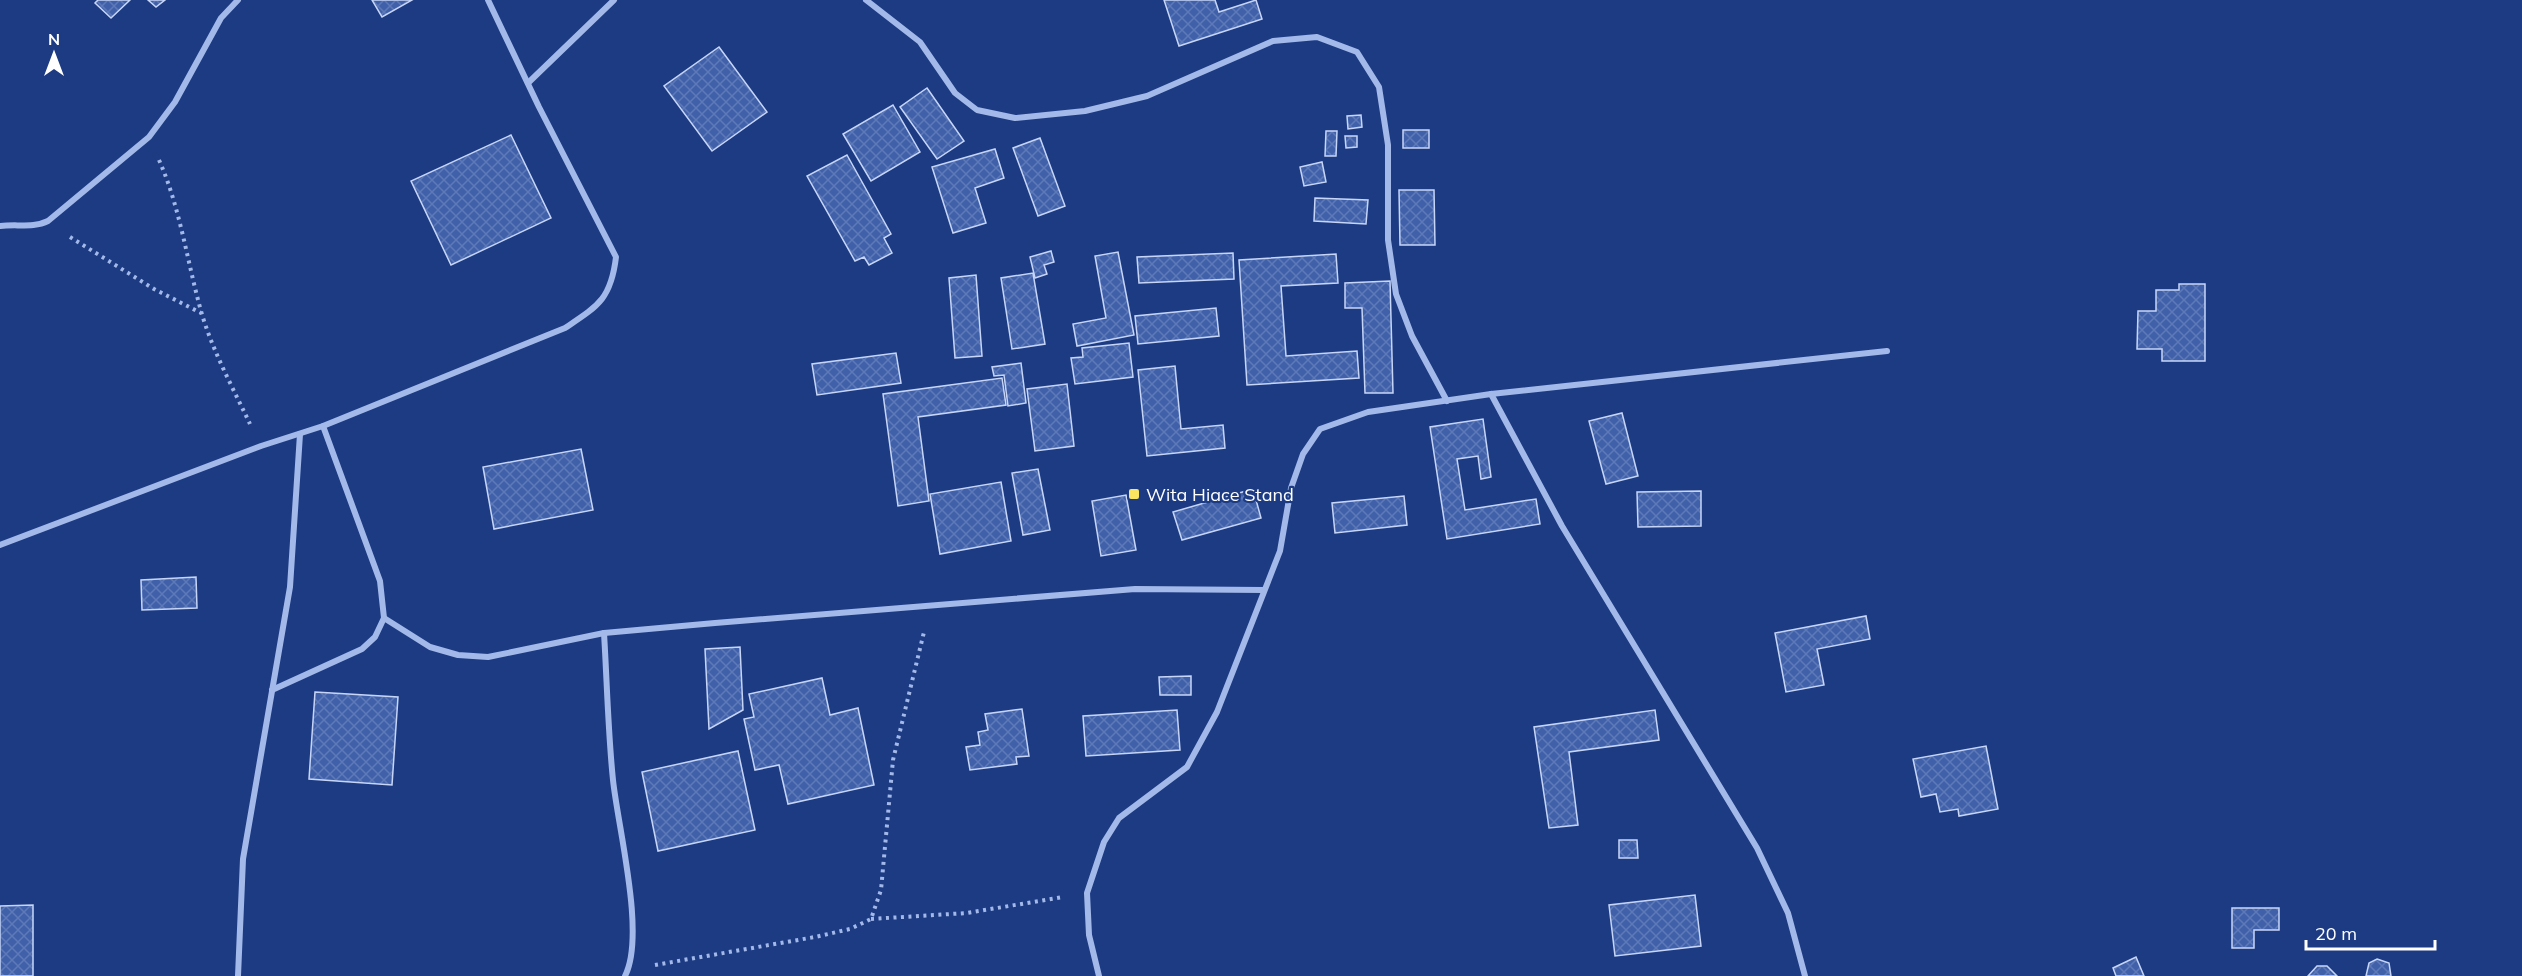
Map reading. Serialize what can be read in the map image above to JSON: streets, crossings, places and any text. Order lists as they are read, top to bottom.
{
  "places": {
    "transit": ["Wita Hiace Stand"]
  },
  "scale_bar": "20 m",
  "north": "top"
}
